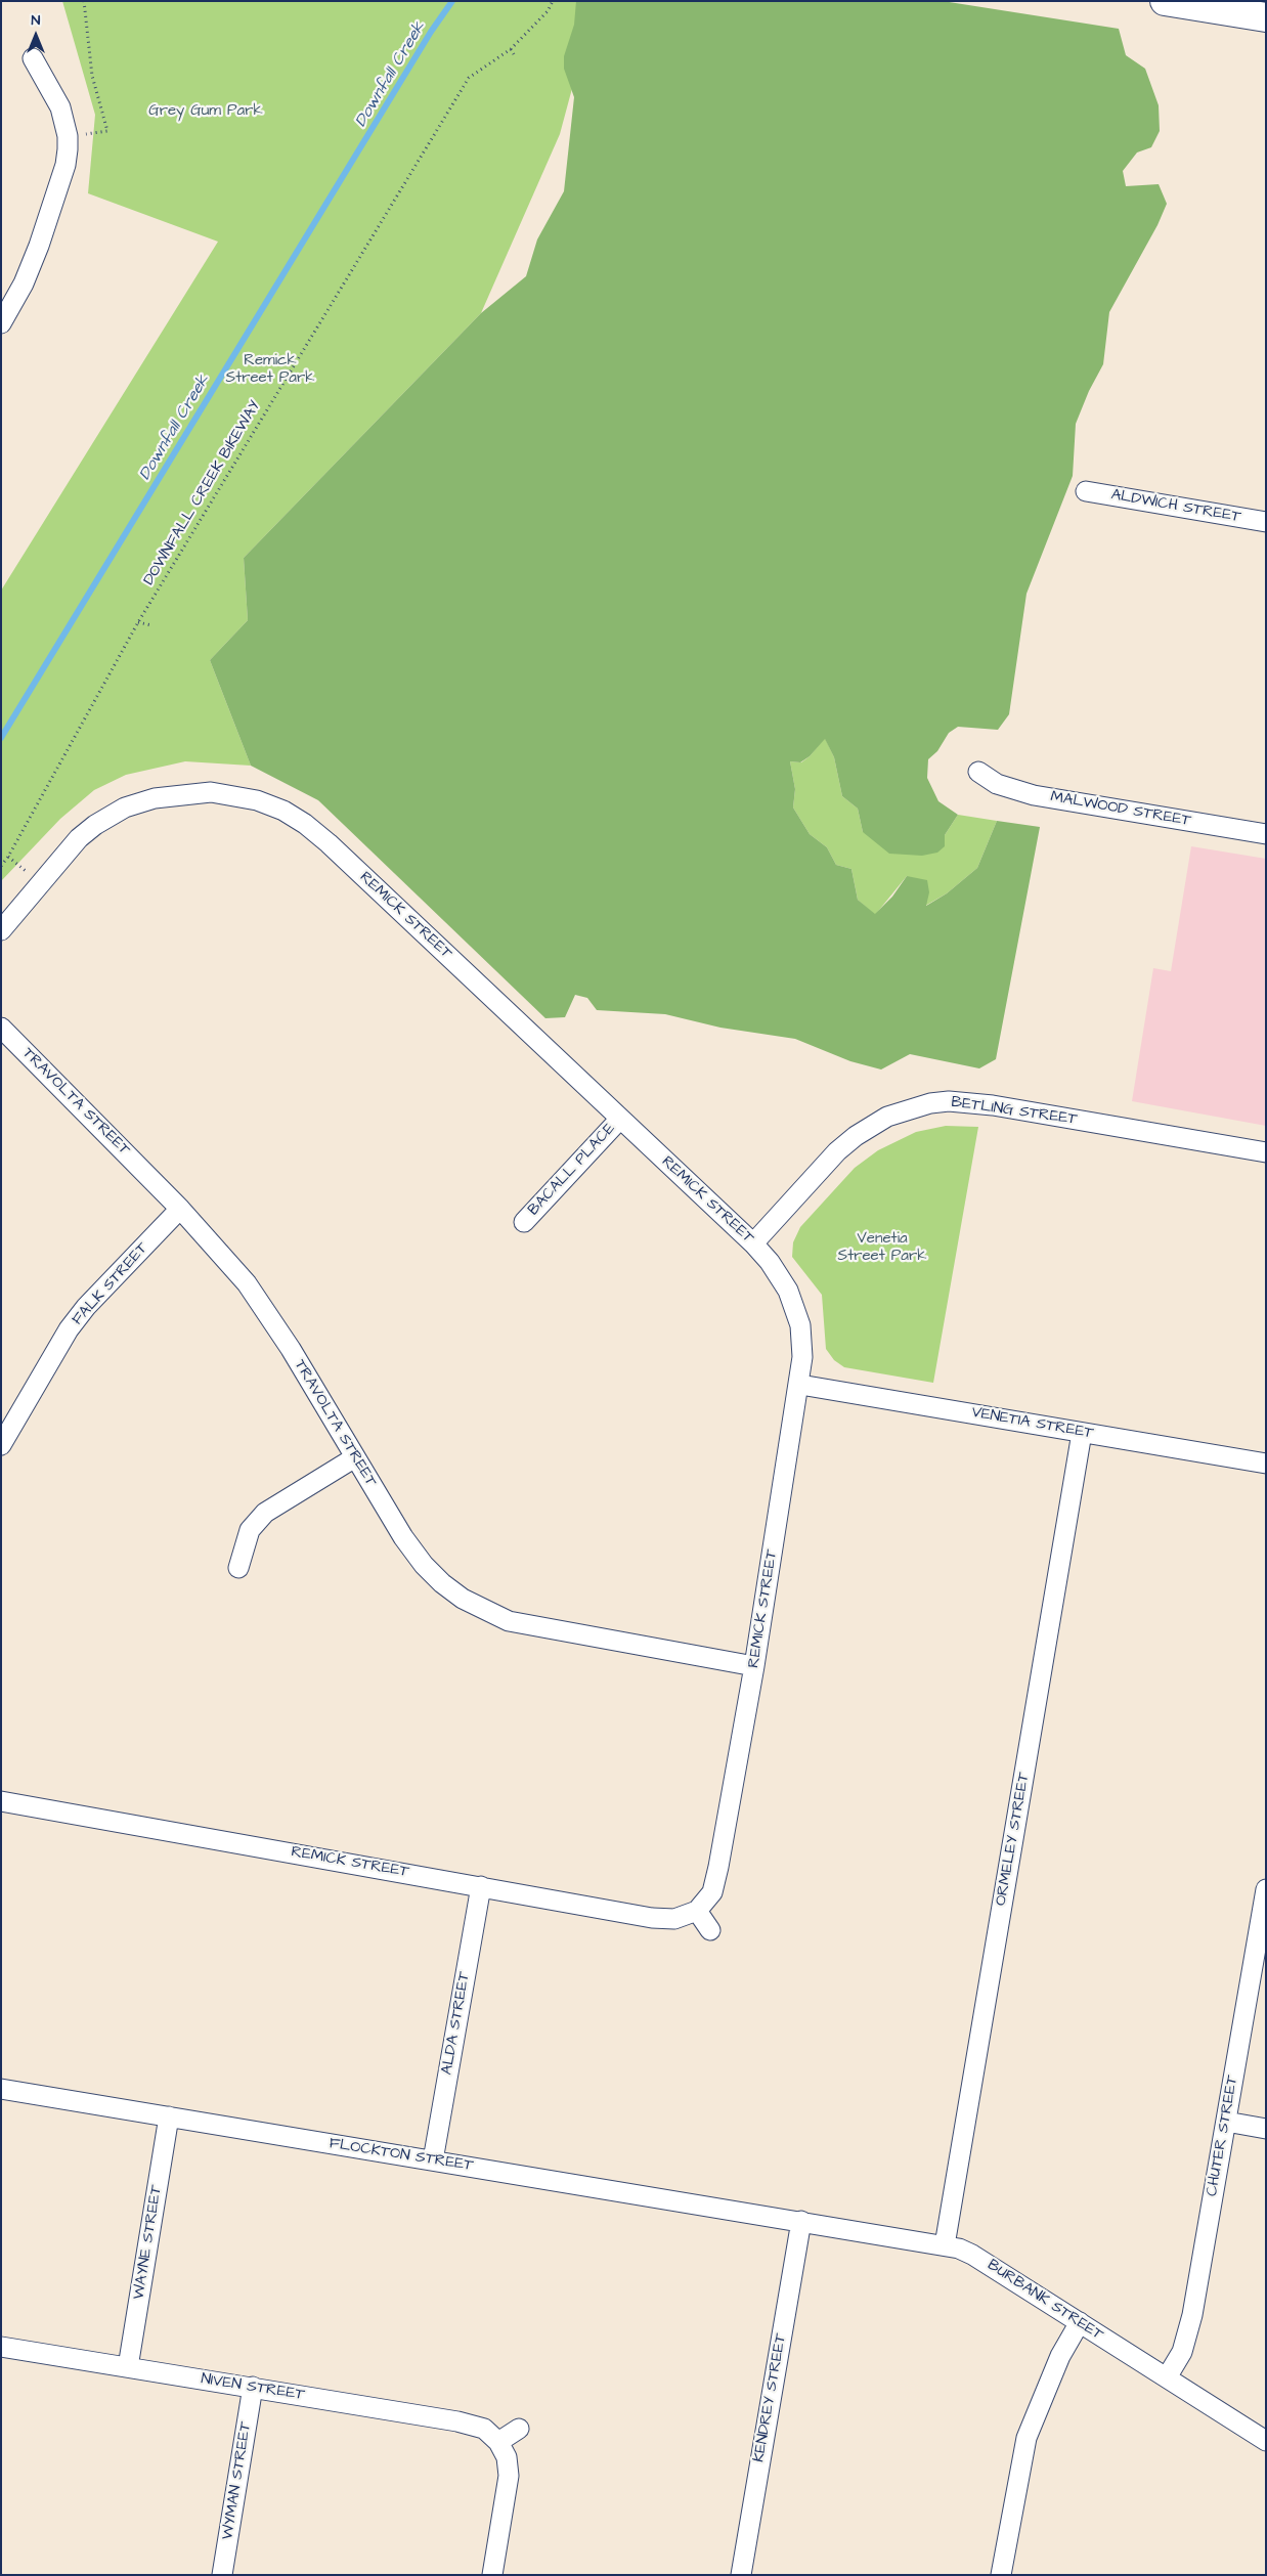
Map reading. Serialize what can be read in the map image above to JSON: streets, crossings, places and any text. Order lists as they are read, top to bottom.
{
  "streets": {
    "street": [
      "ALDWICH STREET",
      "MALWOOD STREET",
      "REMICK STREET",
      "TRAVOLTA STREET",
      "BETLING STREET",
      "BACALL PLACE",
      "FALK STREET",
      "VENETIA STREET",
      "ORMELEY STREET",
      "ALDA STREET",
      "CHUTER STREET",
      "FLOCKTON STREET",
      "WAYNE STREET",
      "BURBANK STREET",
      "NIVEN STREET",
      "KENDREY STREET",
      "WYMAN STREET"
    ],
    "path": ["DOWNFALL CREEK BIKEWAY"]
  },
  "crossings": [
    ["REMICK STREET", "TRAVOLTA STREET"],
    ["REMICK STREET", "BETLING STREET"],
    ["REMICK STREET", "BACALL PLACE"],
    ["REMICK STREET", "VENETIA STREET"],
    ["REMICK STREET", "ALDA STREET"],
    ["TRAVOLTA STREET", "FALK STREET"],
    ["VENETIA STREET", "ORMELEY STREET"],
    ["ORMELEY STREET", "BURBANK STREET"],
    ["ALDA STREET", "FLOCKTON STREET"],
    ["CHUTER STREET", "BURBANK STREET"],
    ["FLOCKTON STREET", "WAYNE STREET"],
    ["FLOCKTON STREET", "BURBANK STREET"],
    ["FLOCKTON STREET", "KENDREY STREET"],
    ["WAYNE STREET", "NIVEN STREET"],
    ["BURBANK STREET", "KENDREY STREET"],
    ["NIVEN STREET", "WYMAN STREET"]
  ],
  "water": ["Downfall Creek"],
  "parks": ["Grey Gum Park", "Remick Street Park", "Venetia Street Park"],
  "north": "top"
}
